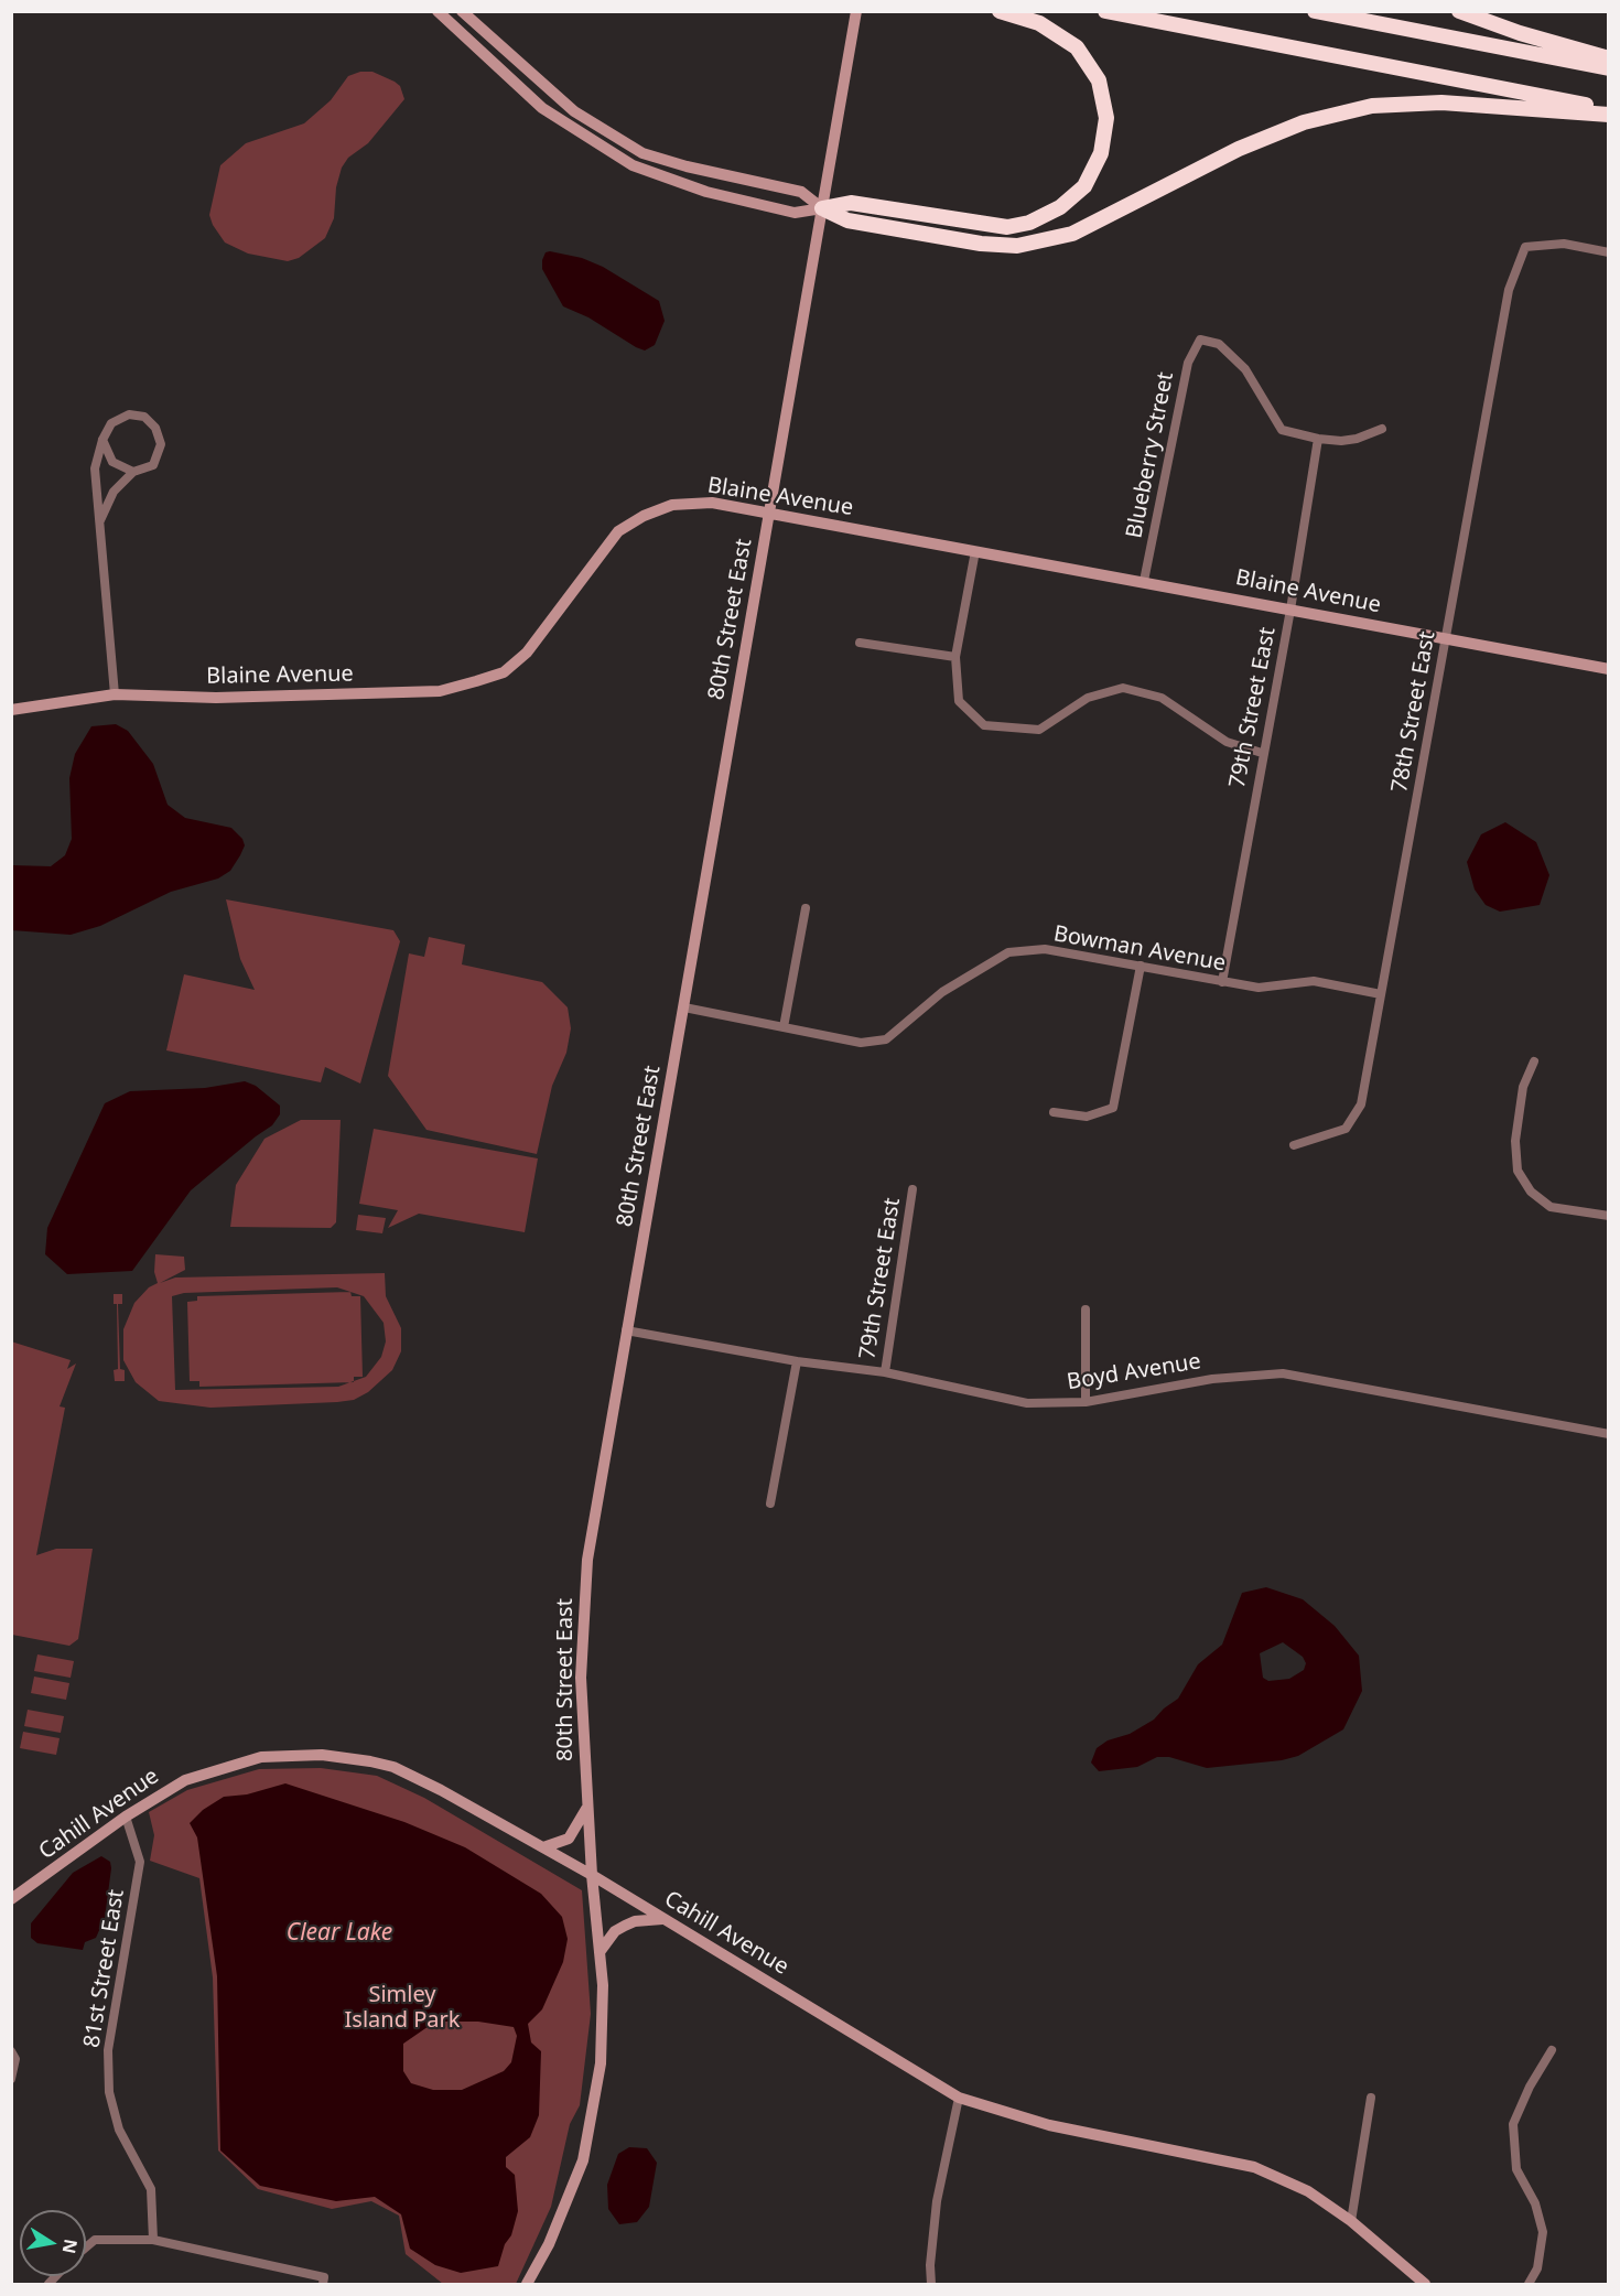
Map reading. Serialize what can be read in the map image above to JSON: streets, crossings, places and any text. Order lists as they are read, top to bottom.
{
  "streets": {
    "street": [
      "Blueberry Street",
      "Blaine Avenue",
      "80th Street East",
      "79th Street East",
      "78th Street East",
      "Bowman Avenue",
      "Boyd Avenue",
      "Cahill Avenue",
      "81st Street East"
    ]
  },
  "crossings": [
    ["Blueberry Street", "Blaine Avenue"],
    ["Blueberry Street", "79th Street East"],
    ["Blaine Avenue", "80th Street East"],
    ["Blaine Avenue", "79th Street East"],
    ["Blaine Avenue", "78th Street East"],
    ["80th Street East", "Bowman Avenue"],
    ["80th Street East", "Boyd Avenue"],
    ["80th Street East", "Cahill Avenue"],
    ["79th Street East", "Bowman Avenue"],
    ["79th Street East", "Boyd Avenue"],
    ["78th Street East", "Bowman Avenue"],
    ["Cahill Avenue", "81st Street East"]
  ],
  "water": ["Clear Lake"],
  "parks": ["Simley Island Park"],
  "north": "right"
}
